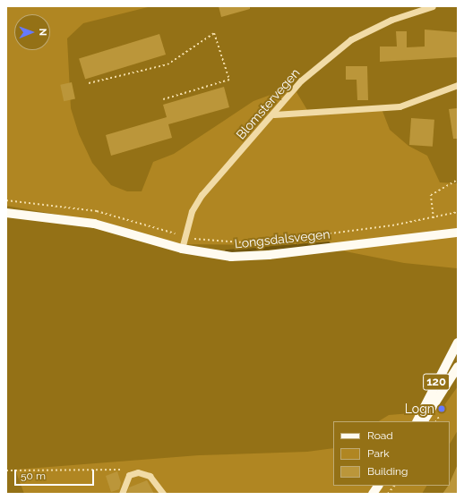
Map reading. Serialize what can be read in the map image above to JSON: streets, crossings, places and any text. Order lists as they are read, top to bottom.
{
  "streets": {
    "main road": ["Longsdalsvegen", "120"],
    "street": ["Blomstervegen"]
  },
  "crossings": [
    ["Blomstervegen", "Longsdalsvegen"]
  ],
  "places": ["Logn"],
  "legend": ["Road", "Park", "Building"],
  "scale_bar": "50 m",
  "north": "right"
}
